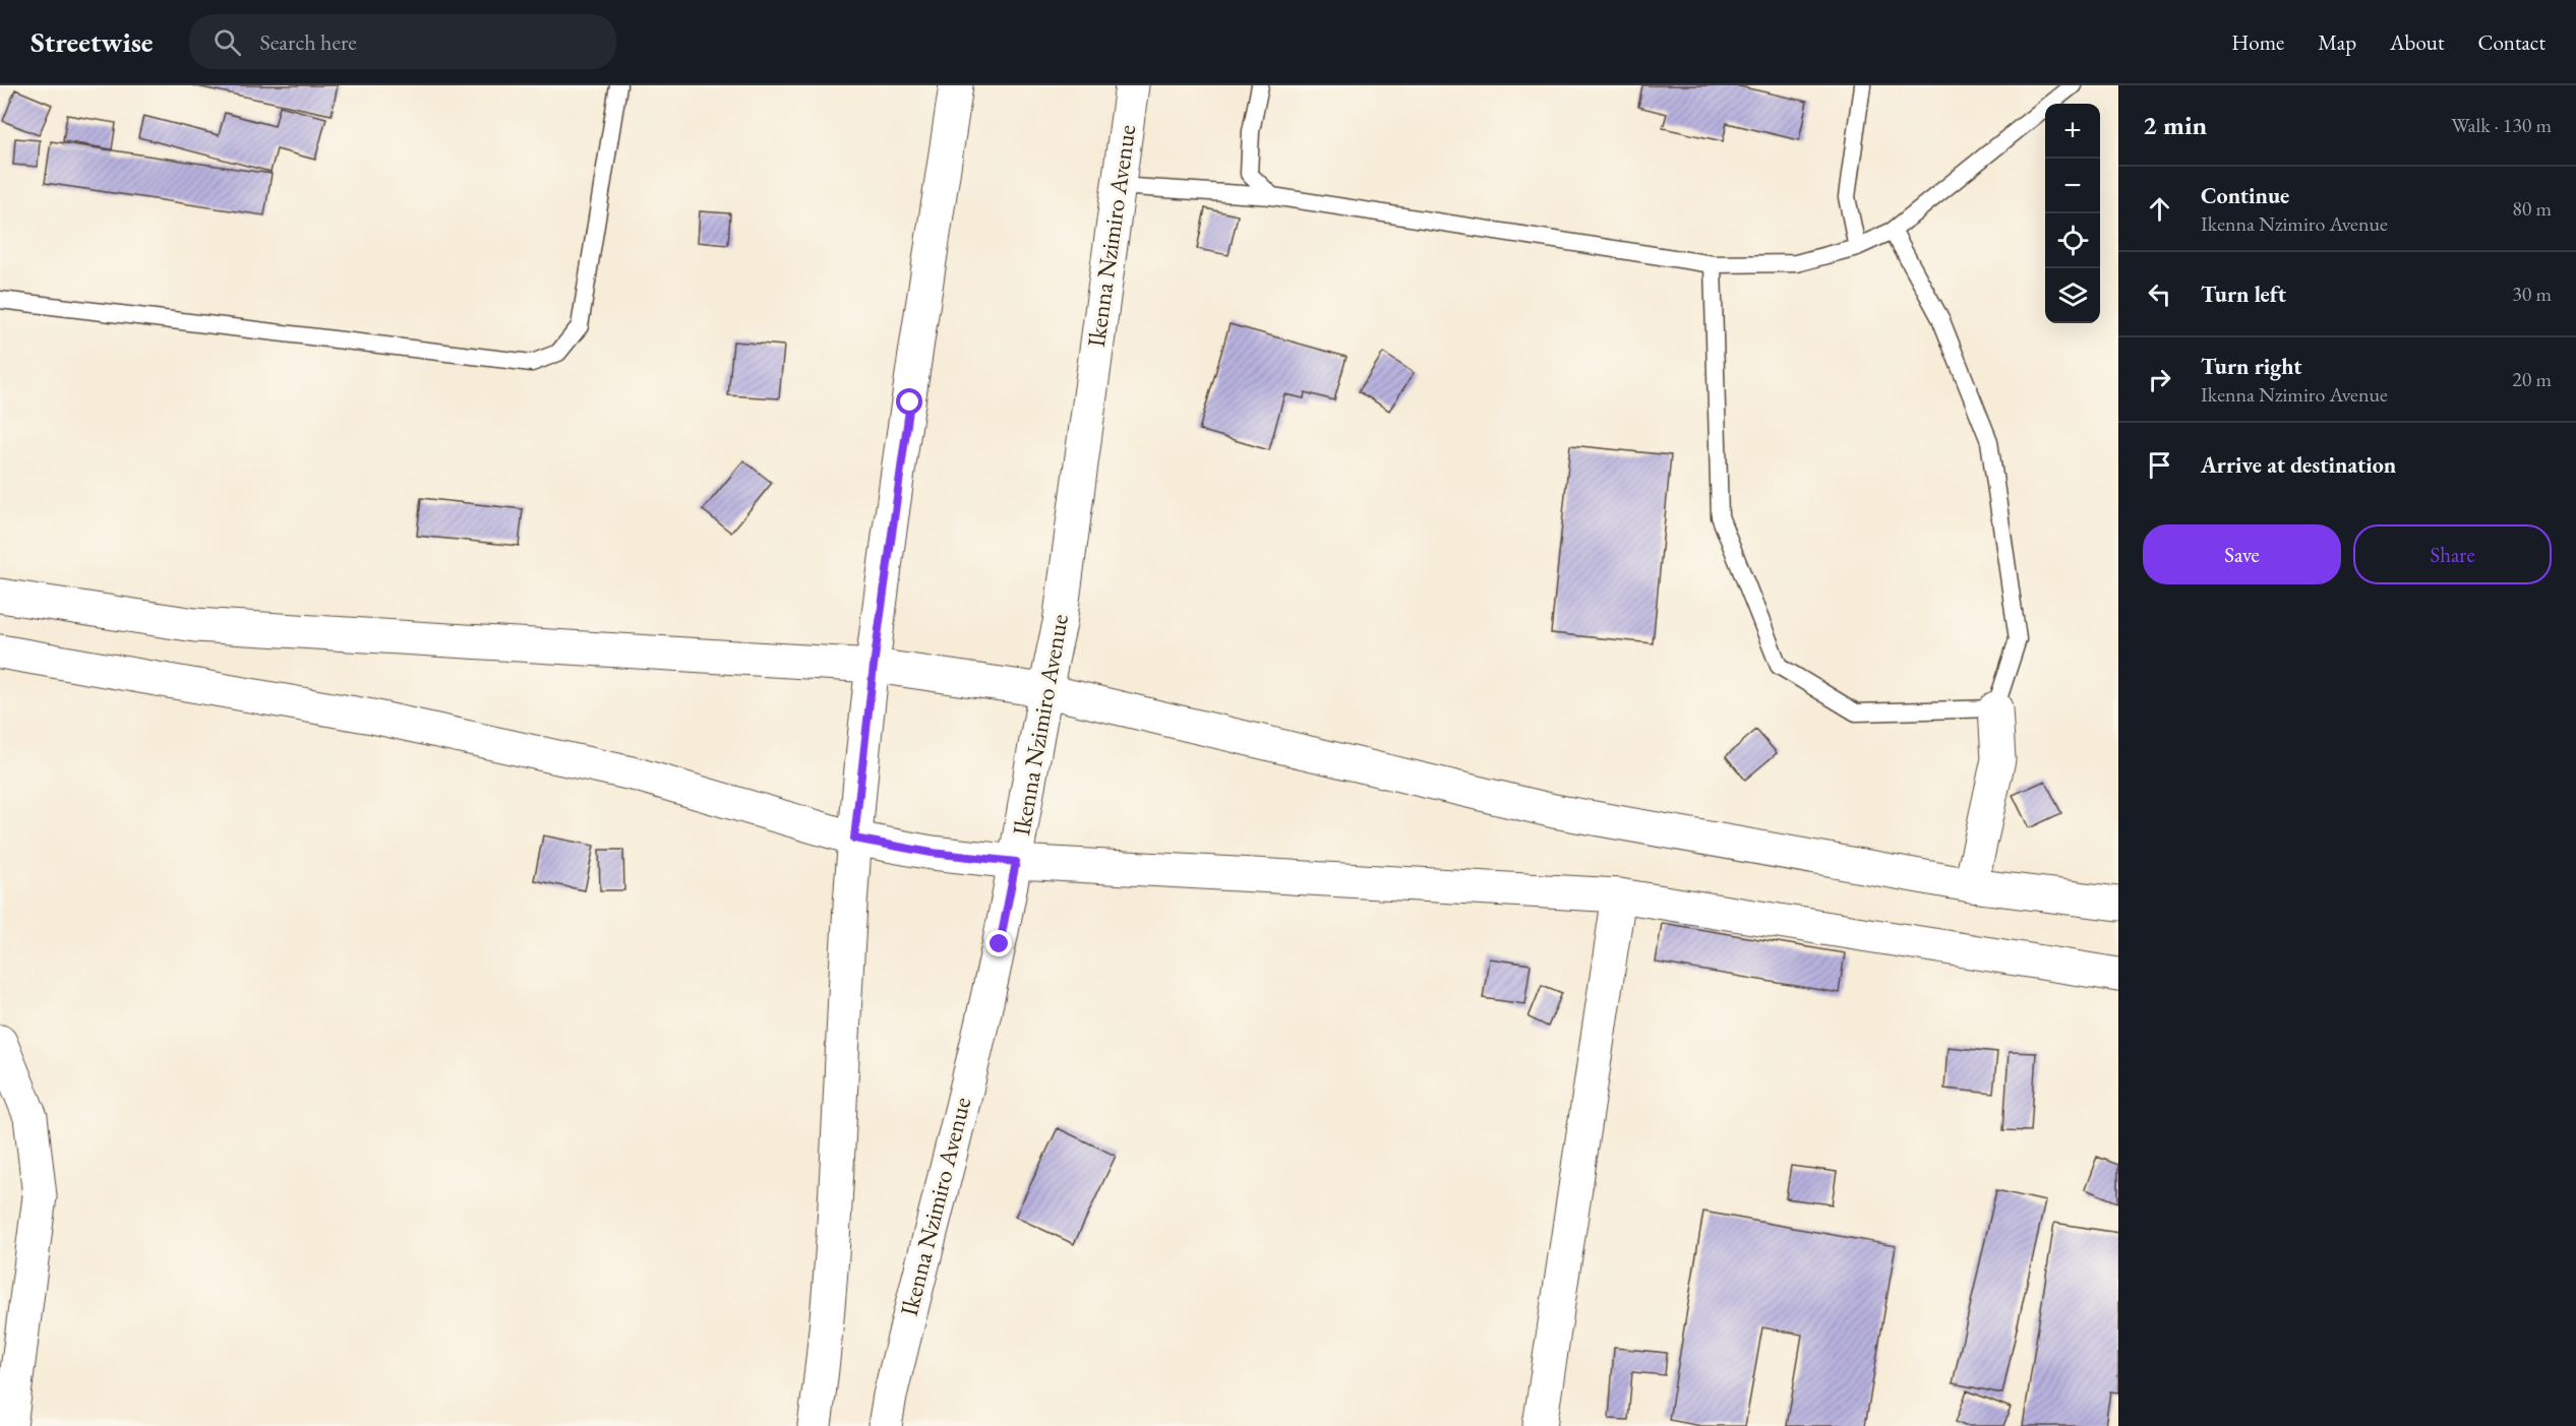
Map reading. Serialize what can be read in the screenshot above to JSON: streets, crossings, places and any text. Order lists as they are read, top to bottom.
{
  "streets": {
    "street": ["Ikenna Nzimiro Avenue"]
  },
  "page": {
    "header": "Streetwise",
    "search": "Search here",
    "nav": [
      "Home",
      "Map",
      "About",
      "Contact"
    ],
    "heading": ["2 min", "Walk · 130 m"],
    "map_buttons": ["+", "−"],
    "list": [
      ["Continue", "Ikenna Nzimiro Avenue", "80 m"],
      ["Turn left", "30 m"],
      ["Turn right", "Ikenna Nzimiro Avenue", "20 m"],
      "Arrive at destination"
    ],
    "buttons": ["Save", "Share"]
  }
}
